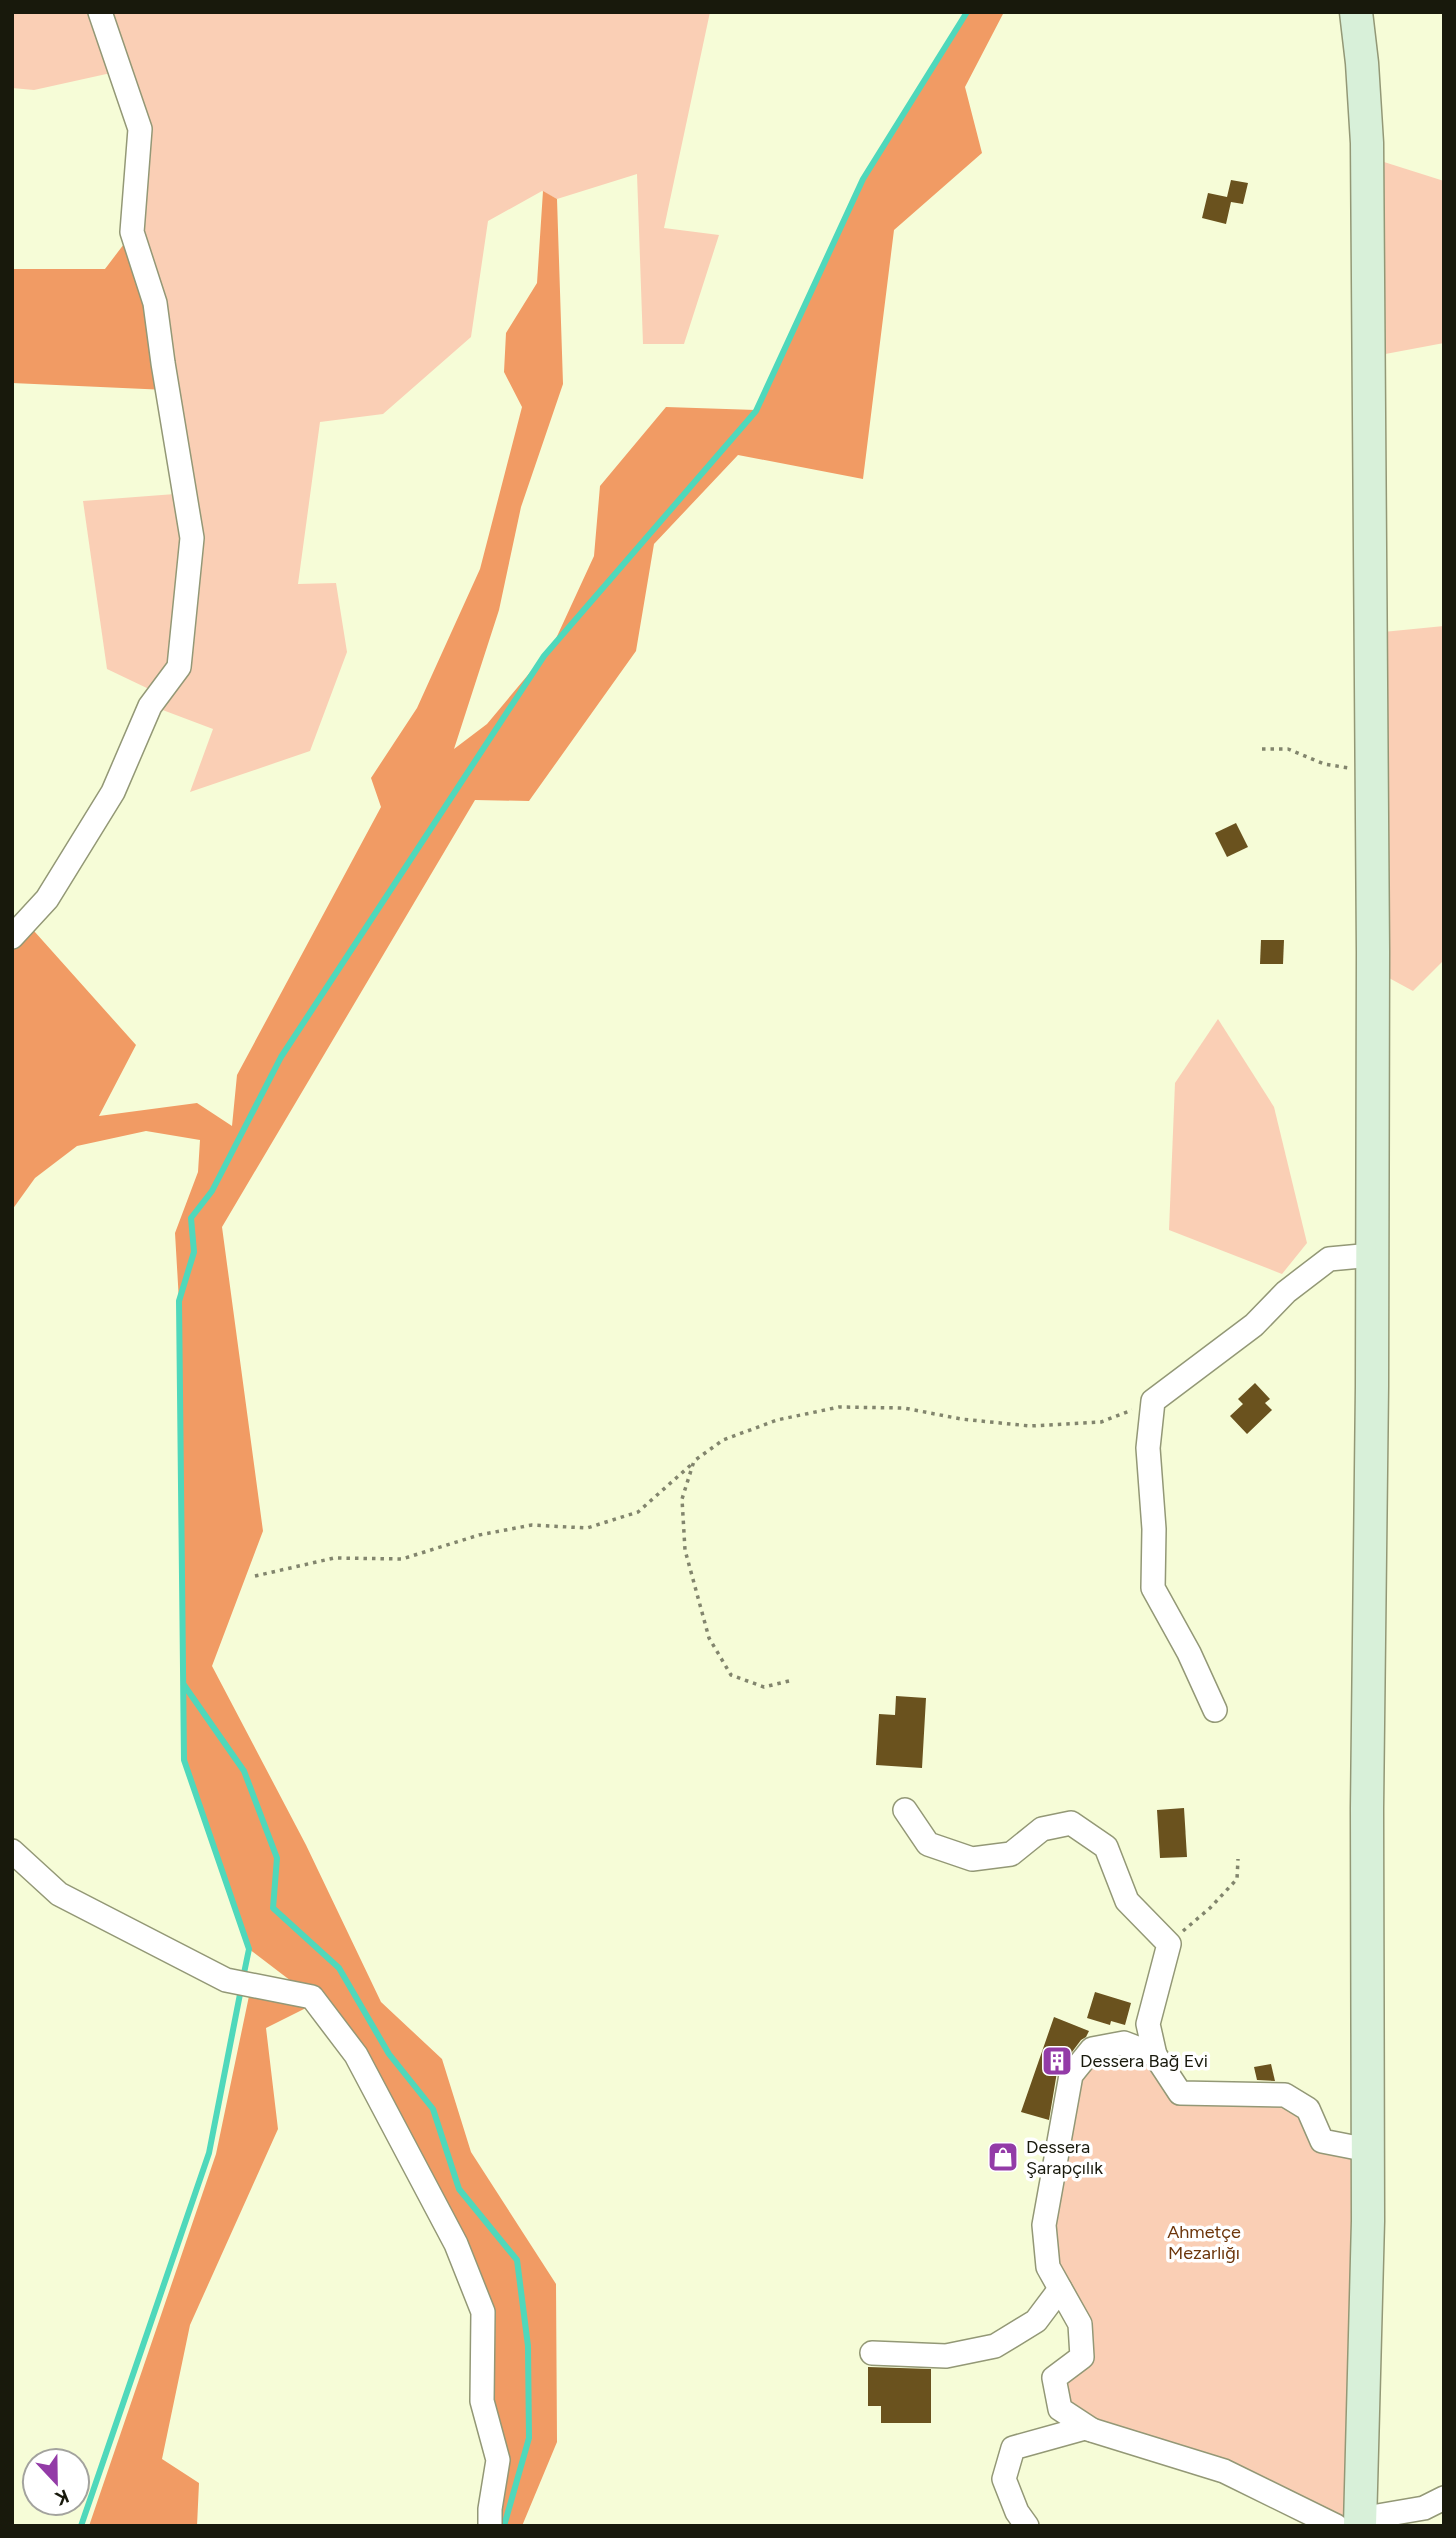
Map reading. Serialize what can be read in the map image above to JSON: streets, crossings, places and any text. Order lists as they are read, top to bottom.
{
  "parks": ["Ahmetçe Mezarlığı"],
  "places": {
    "building": ["Dessera Bağ Evi"],
    "shop": ["Dessera Şarapçılık"]
  },
  "north": "bottom"
}
